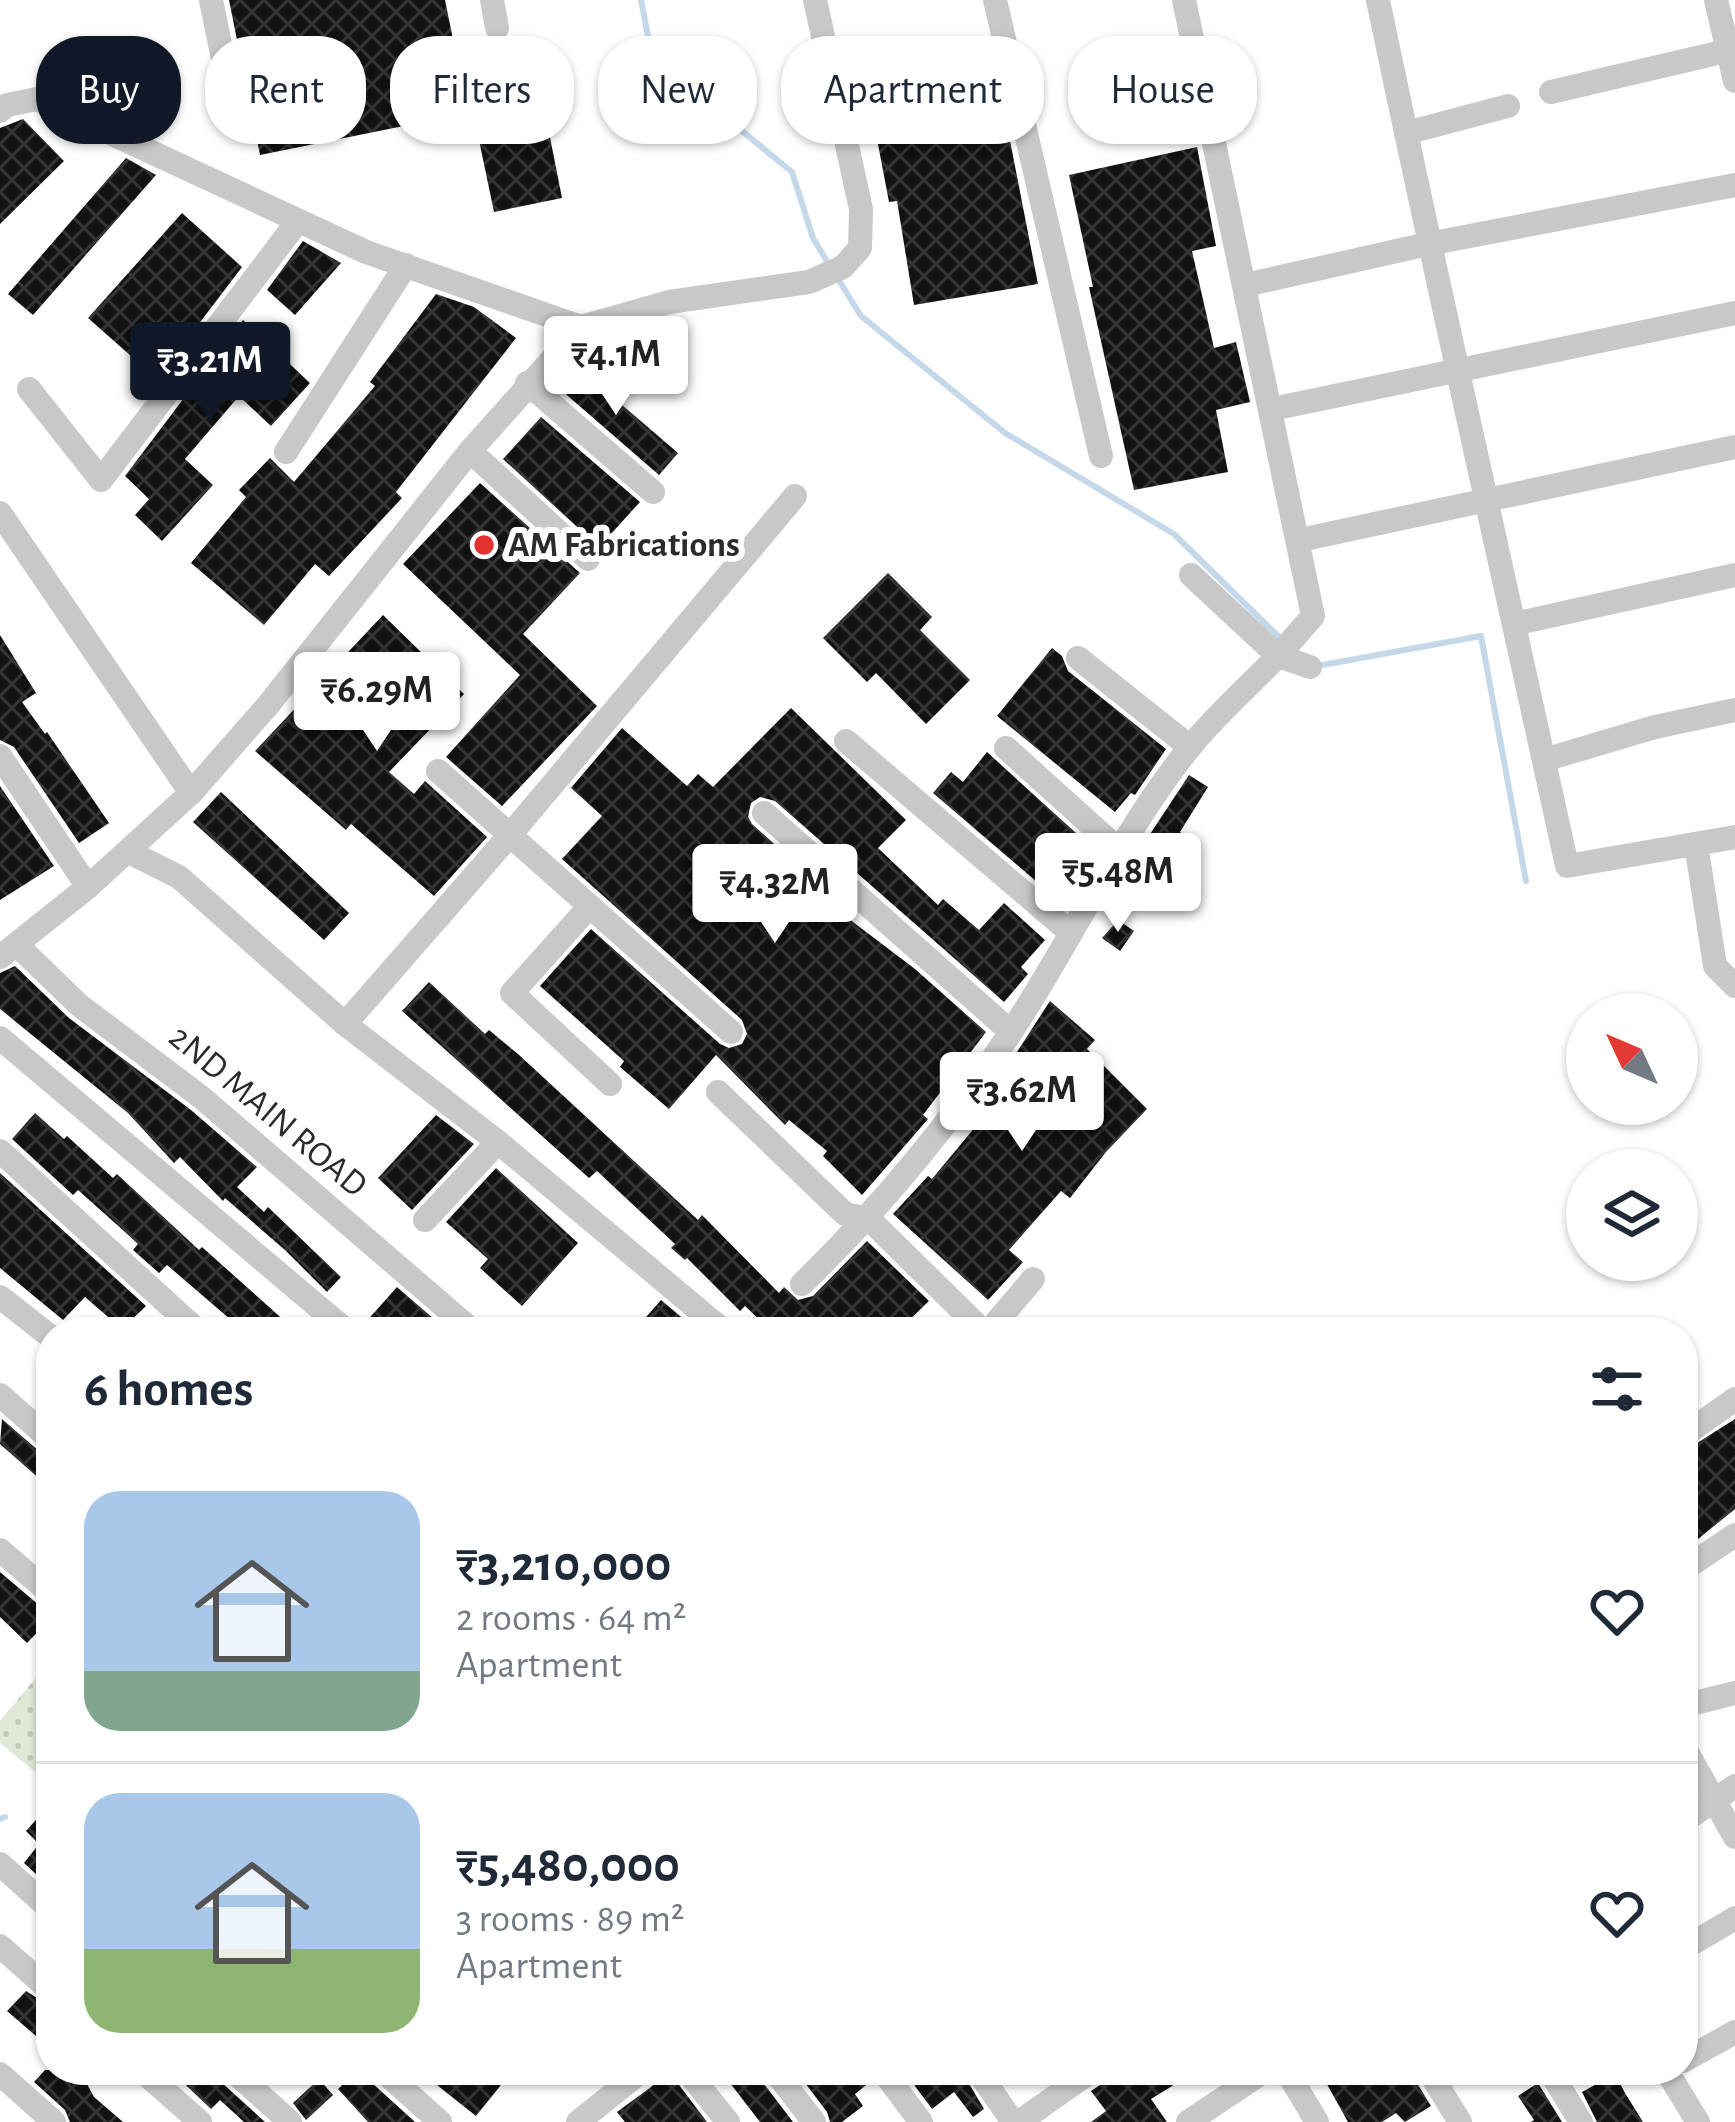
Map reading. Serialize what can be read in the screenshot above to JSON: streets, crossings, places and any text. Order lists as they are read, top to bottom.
{
  "streets": {
    "street": ["2ND MAIN ROAD"]
  },
  "places": ["AM Fabrications"],
  "north": "top left",
  "page": {
    "chip": [
      "Buy",
      "Rent",
      "Filters",
      "New",
      "Apartment",
      "House"
    ],
    "price": [
      "₹4.1M",
      "₹3.21M",
      "₹6.29M",
      "₹5.48M",
      "₹4.32M",
      "₹3.62M"
    ],
    "heading": "6 homes",
    "list": [
      {
        "name": "₹3,210,000",
        "note": "2 rooms · 64 m² · Apartment"
      },
      {
        "name": "₹5,480,000",
        "note": "3 rooms · 89 m² · Apartment"
      }
    ]
  }
}
